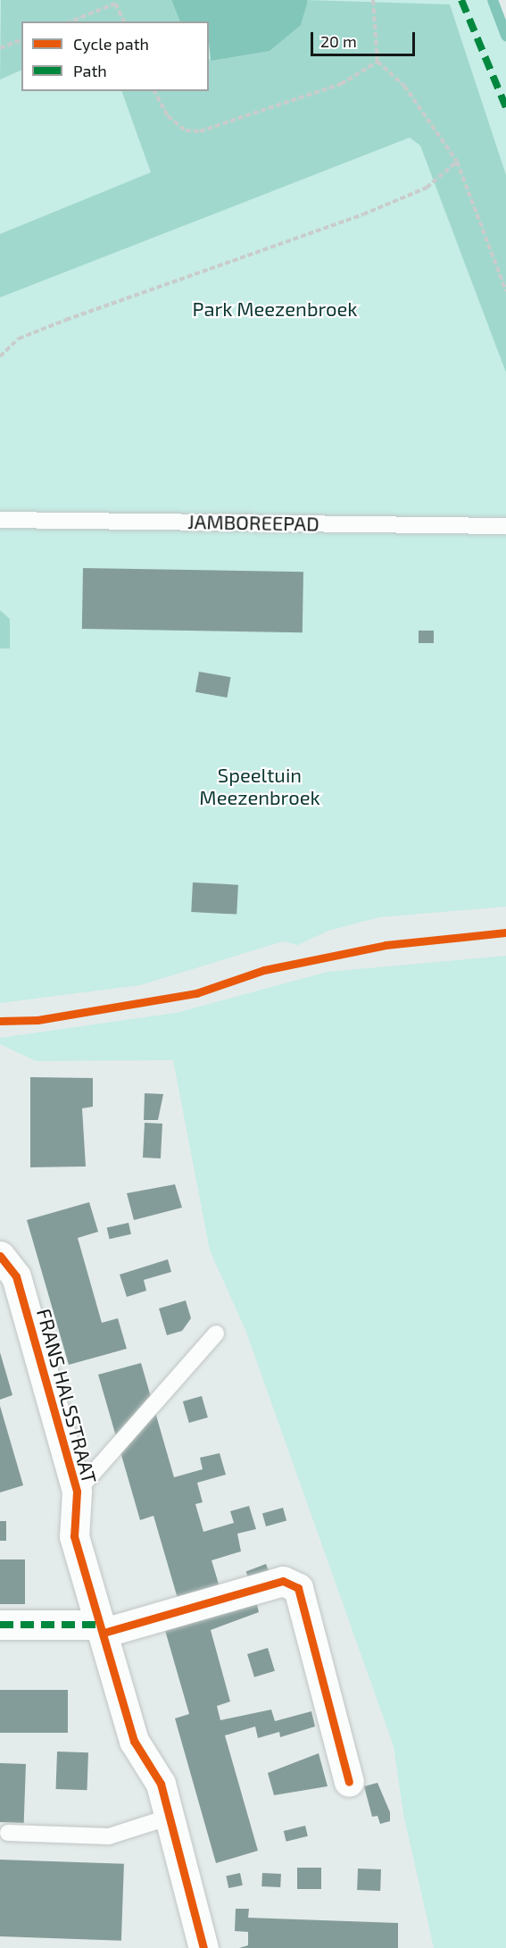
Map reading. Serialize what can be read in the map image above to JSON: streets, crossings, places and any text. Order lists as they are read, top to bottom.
{
  "streets": {
    "street": ["FRANS HALSSTRAAT"],
    "lane": ["JAMBOREEPAD"]
  },
  "parks": ["Park Meezenbroek", "Speeltuin Meezenbroek"],
  "legend": ["Cycle path", "Path"],
  "scale_bar": "20 m"
}
